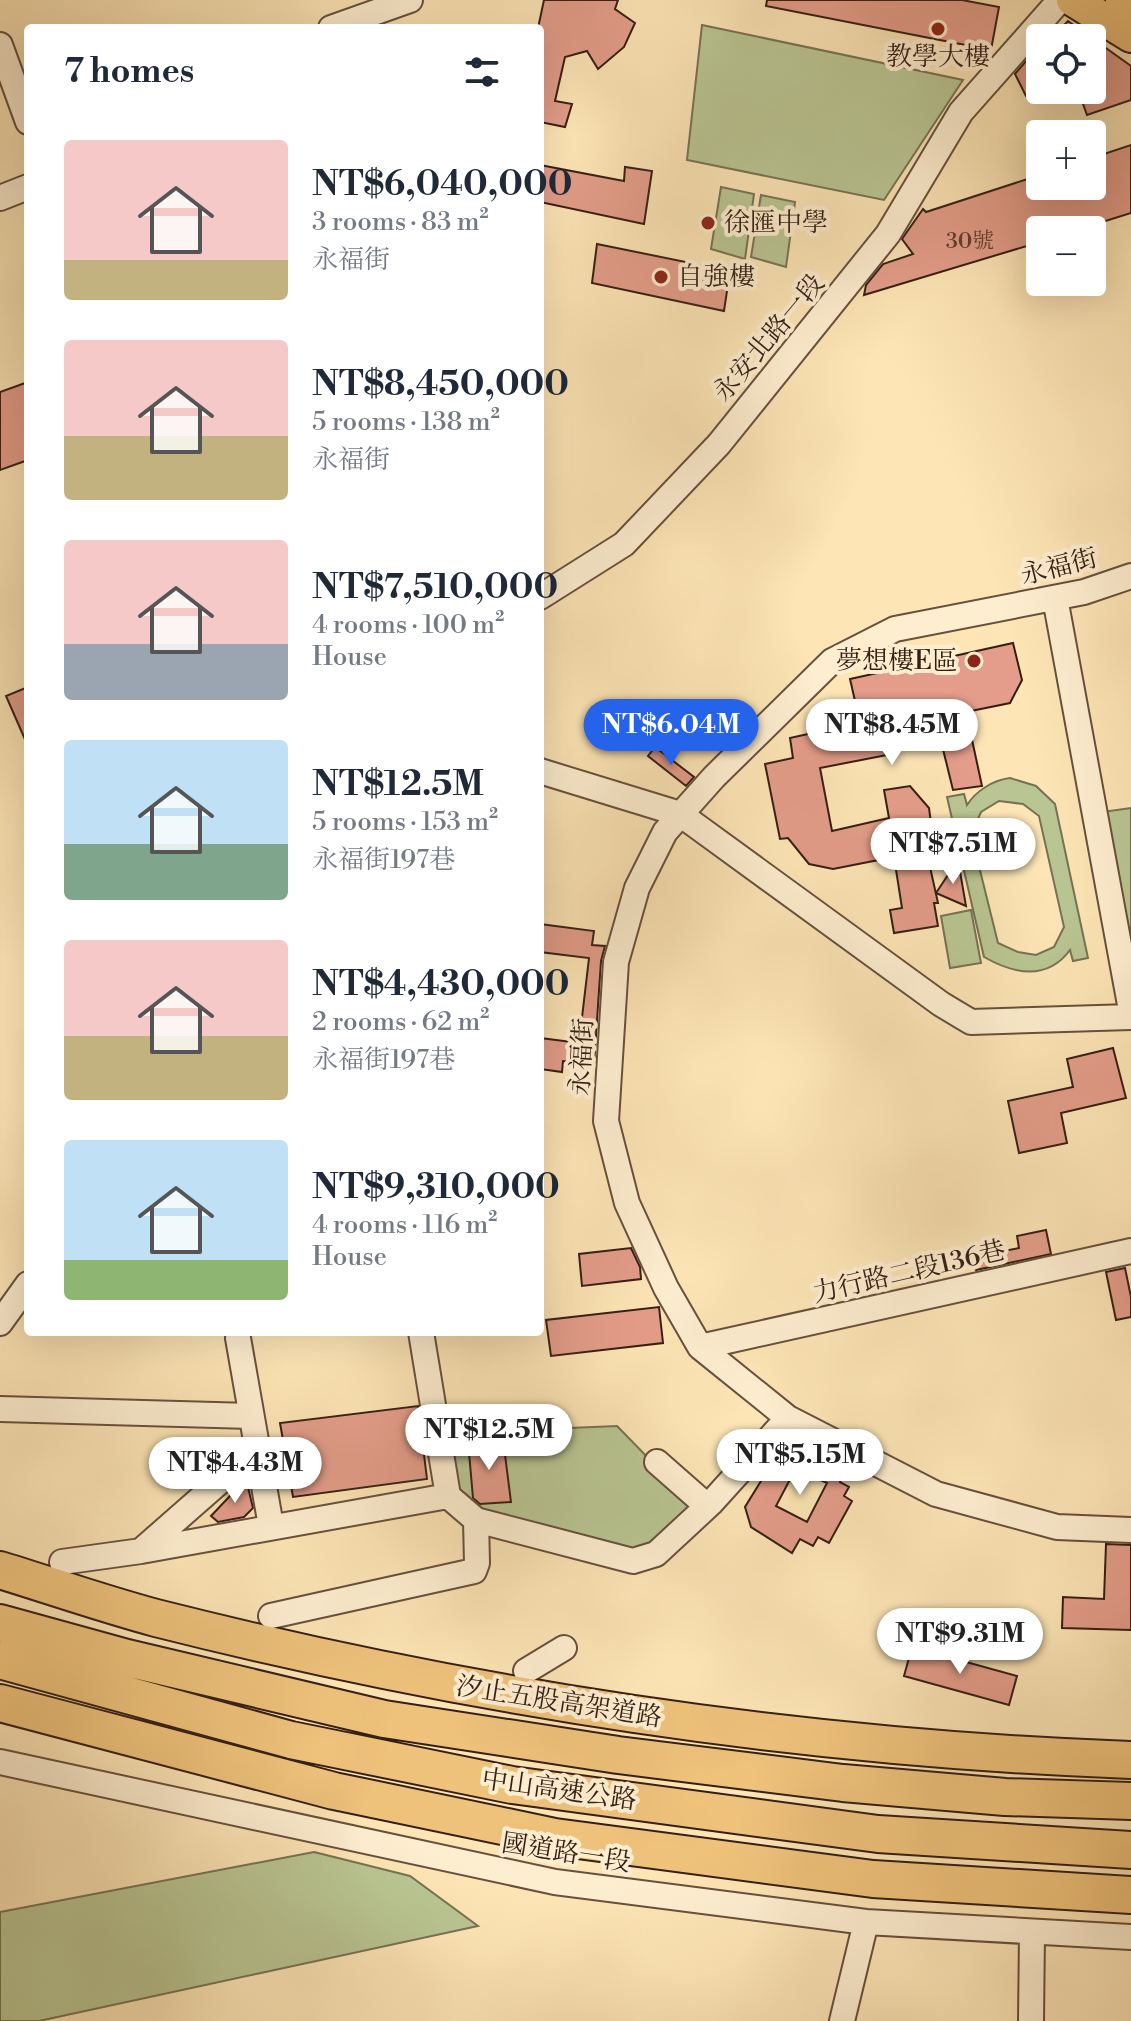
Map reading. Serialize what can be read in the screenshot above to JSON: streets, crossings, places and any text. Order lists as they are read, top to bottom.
{
  "streets": {
    "highway": ["汐止五股高架道路", "中山高速公路"],
    "street": [
      "永安北路一段",
      "永福街",
      "力行路二段136巷",
      "國道路一段"
    ]
  },
  "crossings": [
    ["永福街", "力行路二段136巷"]
  ],
  "places": [
    "教學大樓",
    "徐匯中學",
    "自強樓",
    "夢想樓E區"
  ],
  "house_numbers": ["30號"],
  "page": {
    "map_buttons": ["+", "−"],
    "heading": "7 homes",
    "list": [
      {
        "name": "NT$6,040,000",
        "note": "3 rooms · 83 m² · 永福街"
      },
      {
        "name": "NT$8,450,000",
        "note": "5 rooms · 138 m² · 永福街"
      },
      {
        "name": "NT$7,510,000",
        "note": "4 rooms · 100 m² · House"
      },
      {
        "name": "NT$12.5M",
        "note": "5 rooms · 153 m² · 永福街197巷"
      },
      {
        "name": "NT$4,430,000",
        "note": "2 rooms · 62 m² · 永福街197巷"
      },
      {
        "name": "NT$9,310,000",
        "note": "4 rooms · 116 m² · House"
      }
    ],
    "price": [
      "NT$6.04M",
      "NT$8.45M",
      "NT$7.51M",
      "NT$12.5M",
      "NT$5.15M",
      "NT$4.43M",
      "NT$9.31M"
    ]
  }
}
